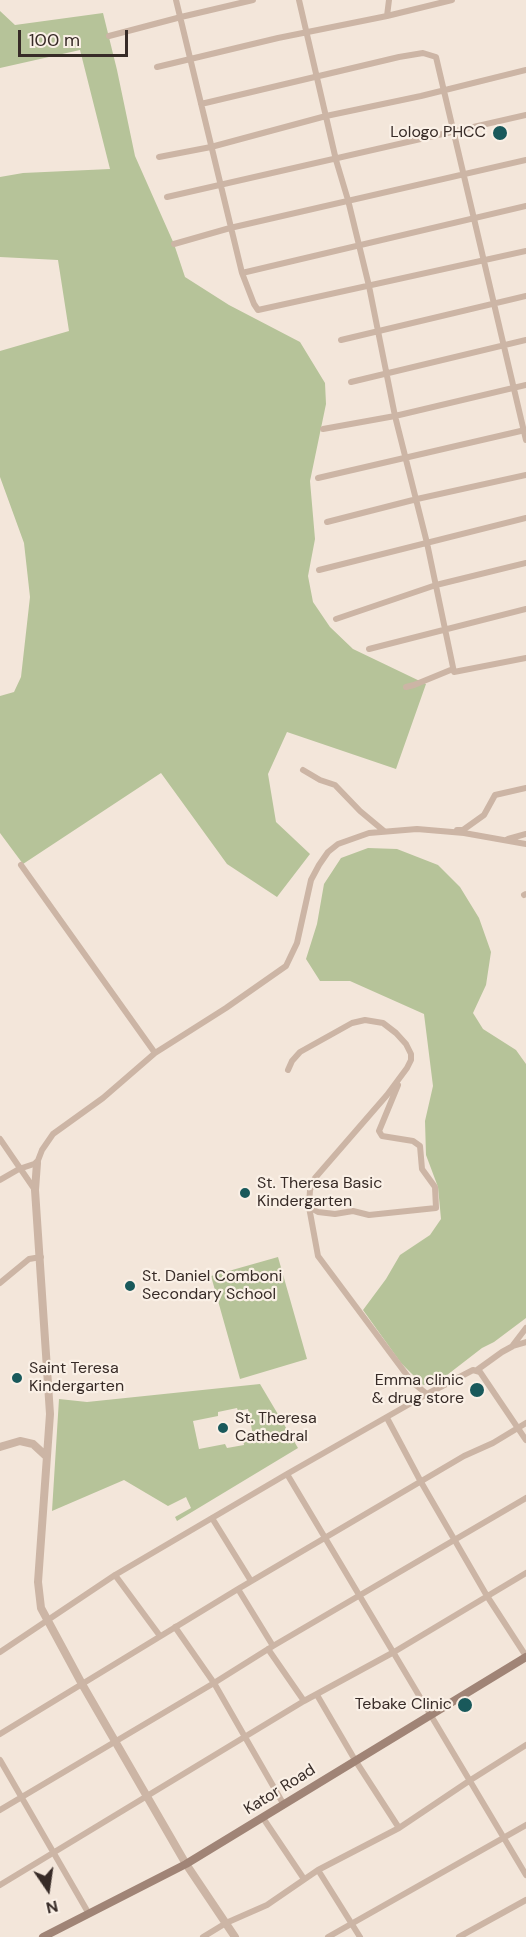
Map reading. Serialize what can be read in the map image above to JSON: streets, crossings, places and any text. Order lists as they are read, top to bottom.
{
  "streets": {
    "main road": ["Kator Road"]
  },
  "places": [
    "Lologo PHCC",
    "St. Theresa Basic Kindergarten",
    "St. Daniel Comboni Secondary School",
    "Saint Teresa Kindergarten",
    "Emma clinic & drug store",
    "St. Theresa Cathedral",
    "Tebake Clinic"
  ],
  "scale_bar": "100 m",
  "north": "bottom"
}
